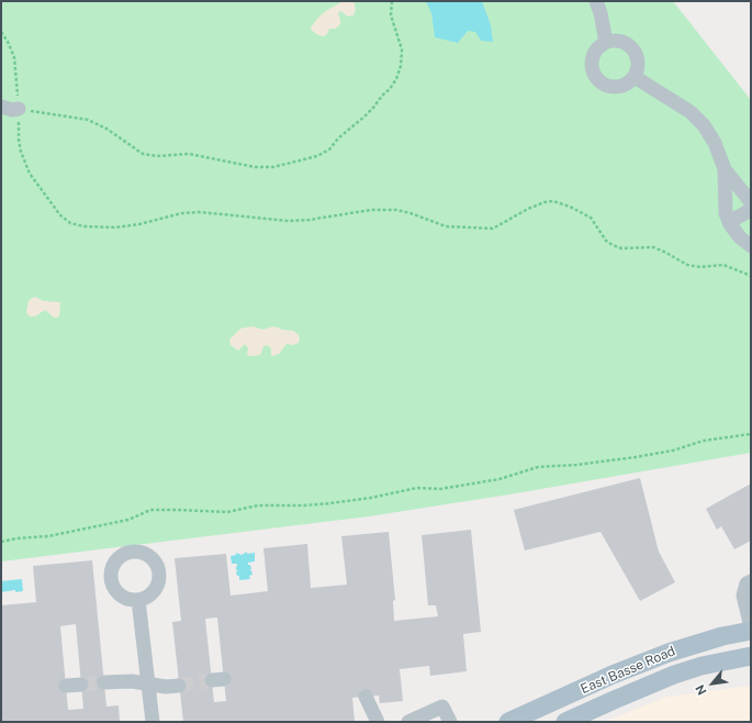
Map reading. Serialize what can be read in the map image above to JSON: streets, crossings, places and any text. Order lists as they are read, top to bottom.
{
  "streets": {
    "main road": ["East Basse Road"]
  },
  "north": "bottom left"
}
